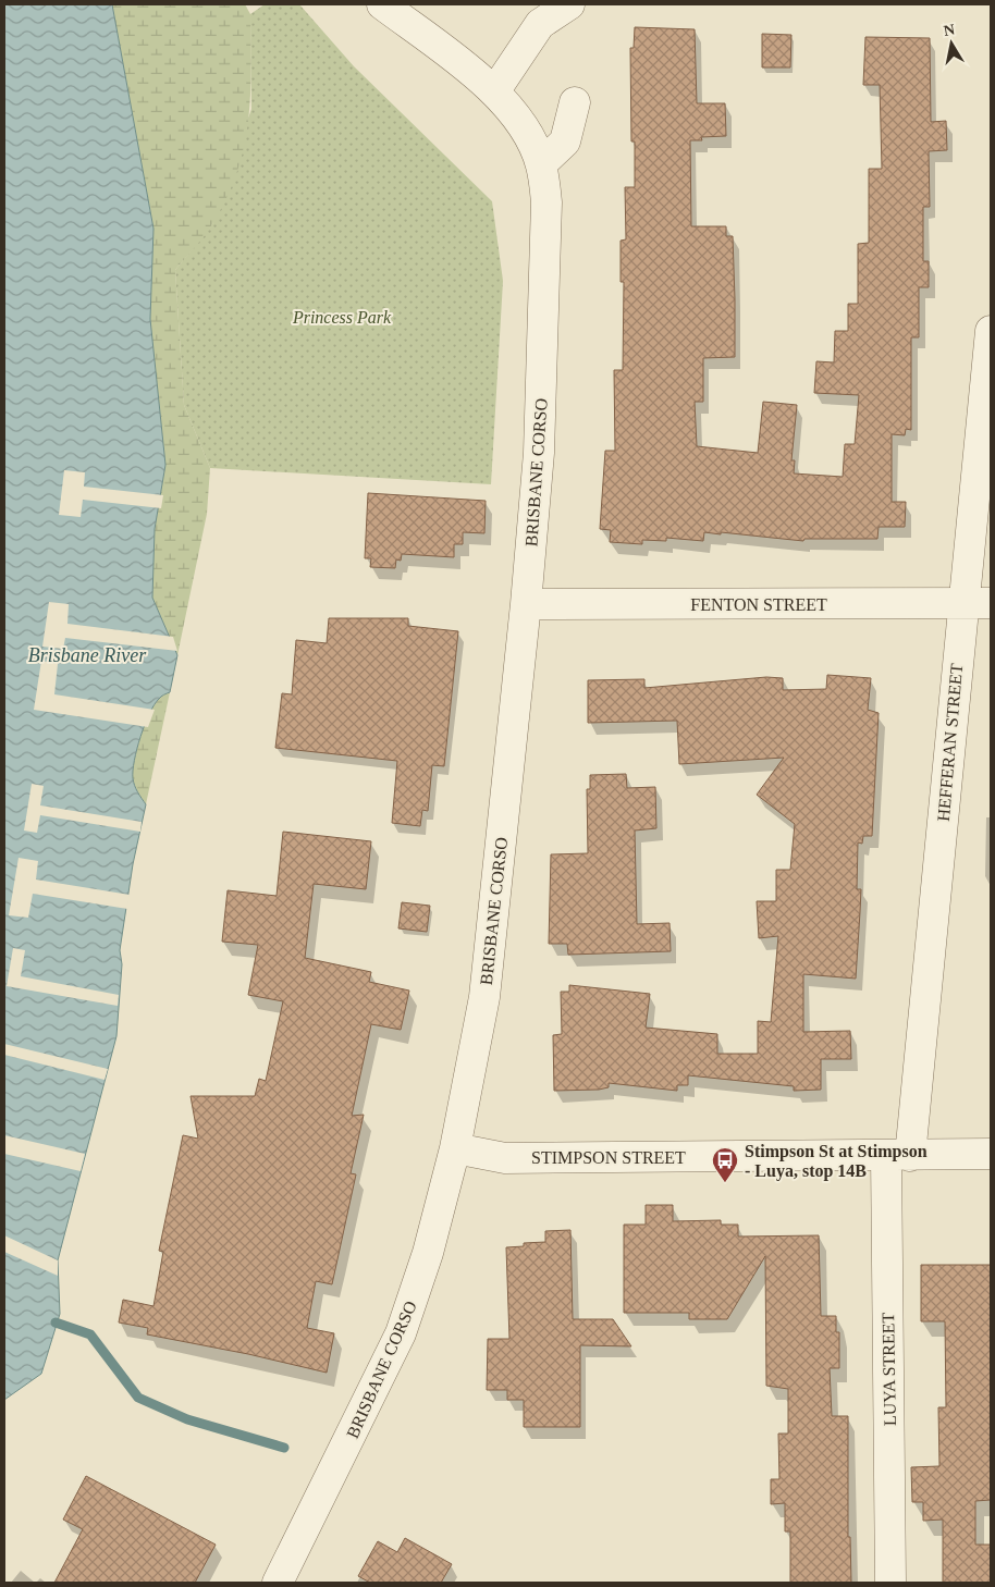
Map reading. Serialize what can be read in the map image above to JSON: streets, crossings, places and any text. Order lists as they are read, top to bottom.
{
  "streets": {
    "street": [
      "BRISBANE CORSO",
      "FENTON STREET",
      "HEFFERAN STREET",
      "STIMPSON STREET",
      "LUYA STREET"
    ]
  },
  "crossings": [
    ["BRISBANE CORSO", "FENTON STREET"],
    ["BRISBANE CORSO", "STIMPSON STREET"],
    ["FENTON STREET", "HEFFERAN STREET"],
    ["HEFFERAN STREET", "STIMPSON STREET"],
    ["HEFFERAN STREET", "LUYA STREET"],
    ["STIMPSON STREET", "LUYA STREET"]
  ],
  "water": ["Brisbane River"],
  "parks": ["Princess Park"],
  "places": {
    "bus stop": ["Stimpson St at Stimpson - Luya, stop 14B"]
  },
  "north": "top"
}
